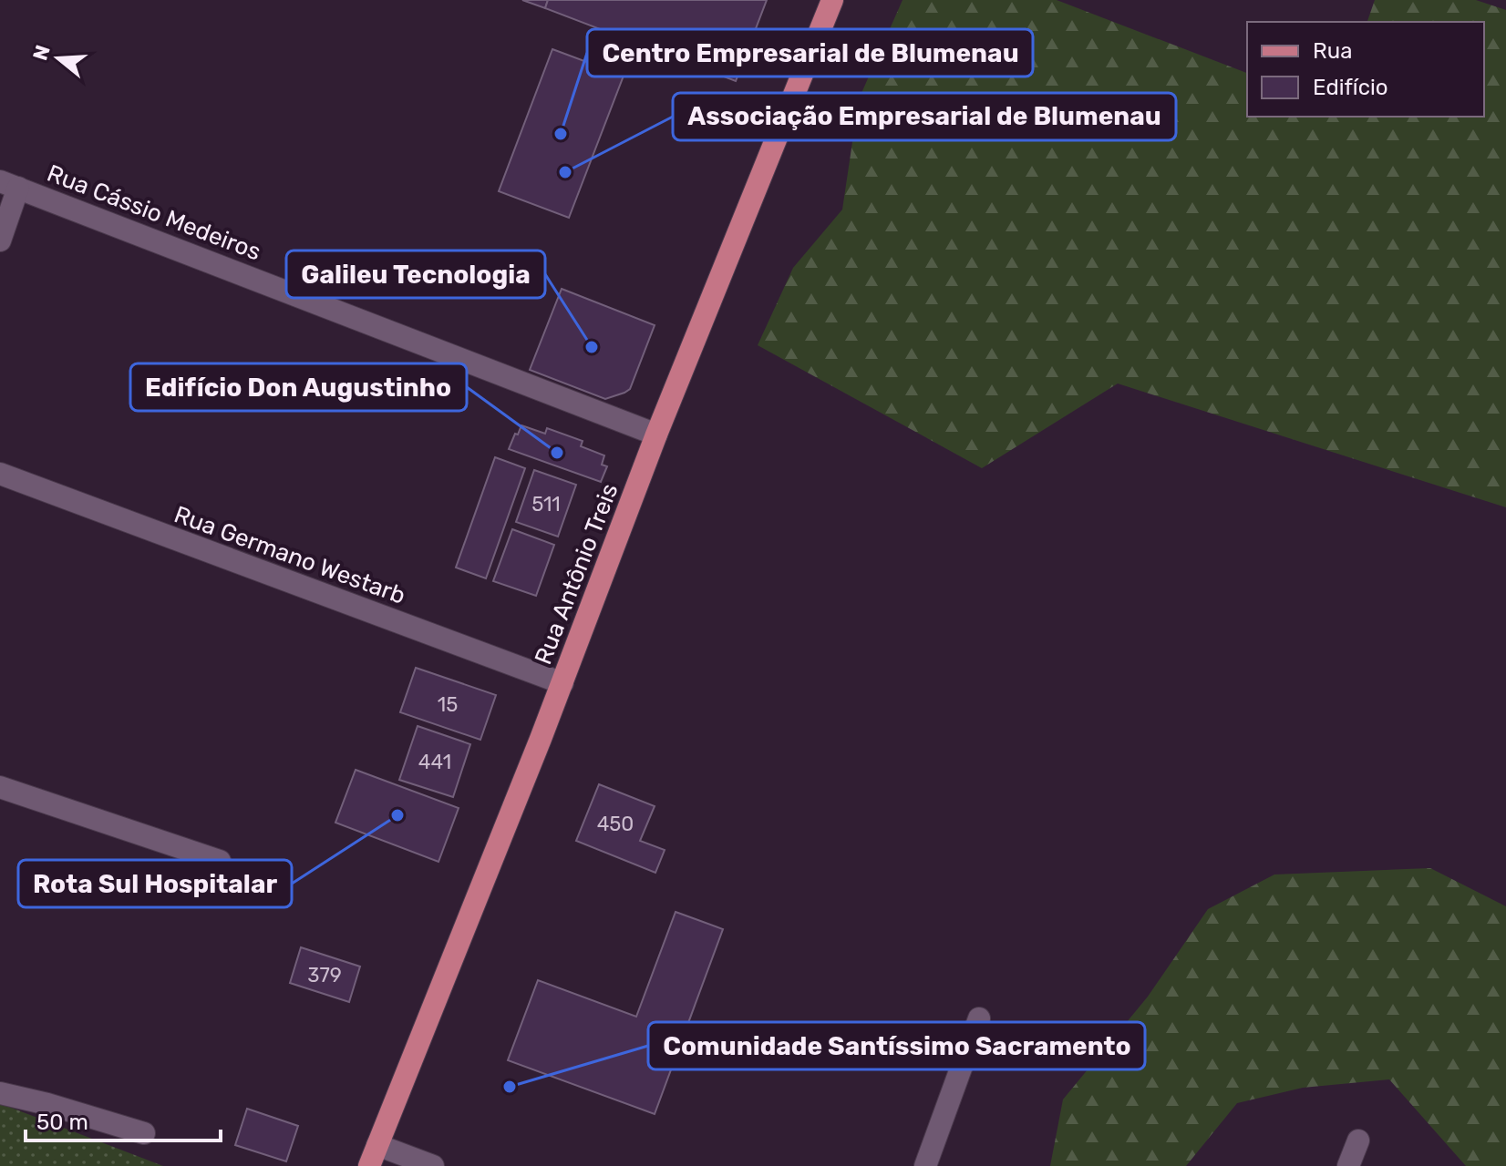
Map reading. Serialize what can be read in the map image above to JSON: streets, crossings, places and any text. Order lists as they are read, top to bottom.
{
  "streets": {
    "main road": ["Rua Antônio Treis"],
    "street": ["Rua Cássio Medeiros", "Rua Germano Westarb"]
  },
  "crossings": [
    ["Rua Cássio Medeiros", "Rua Antônio Treis"],
    ["Rua Germano Westarb", "Rua Antônio Treis"]
  ],
  "places": [
    "Centro Empresarial de Blumenau",
    "Associação Empresarial de Blumenau",
    "Galileu Tecnologia",
    "Edifício Don Augustinho",
    "Rota Sul Hospitalar",
    "Comunidade Santíssimo Sacramento"
  ],
  "house_numbers": [
    "511",
    "15",
    "441",
    "450",
    "379"
  ],
  "legend": ["Rua", "Edifício"],
  "scale_bar": "50 m",
  "north": "left"
}
